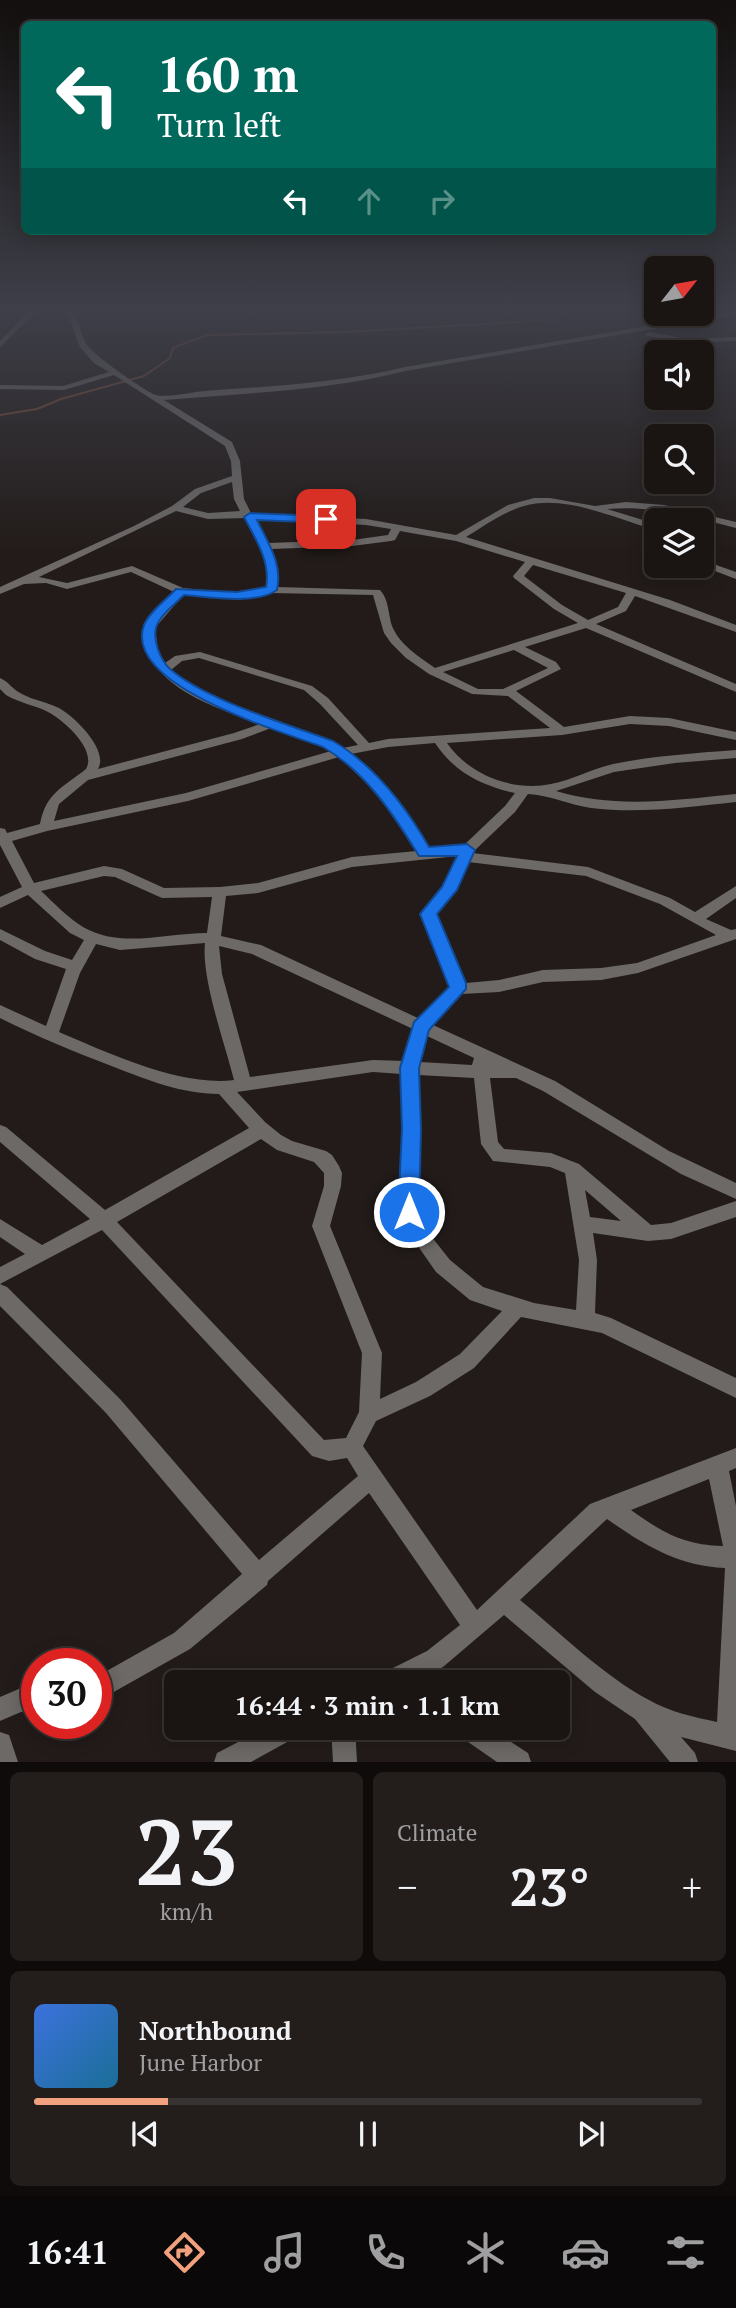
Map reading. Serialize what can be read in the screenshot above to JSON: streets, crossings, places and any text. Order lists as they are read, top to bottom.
{
  "north": "top right",
  "page": {
    "turn": ["160 m", "Turn left"],
    "limit": "30",
    "trip": "16:44 · 3 min · 1.1 km",
    "tile": [
      ["23", "km/h"],
      "Climate"
    ],
    "heat": ["−", "23°", "+"],
    "song": ["Northbound", "June Harbor"],
    "tabs": "16:41"
  }
}
